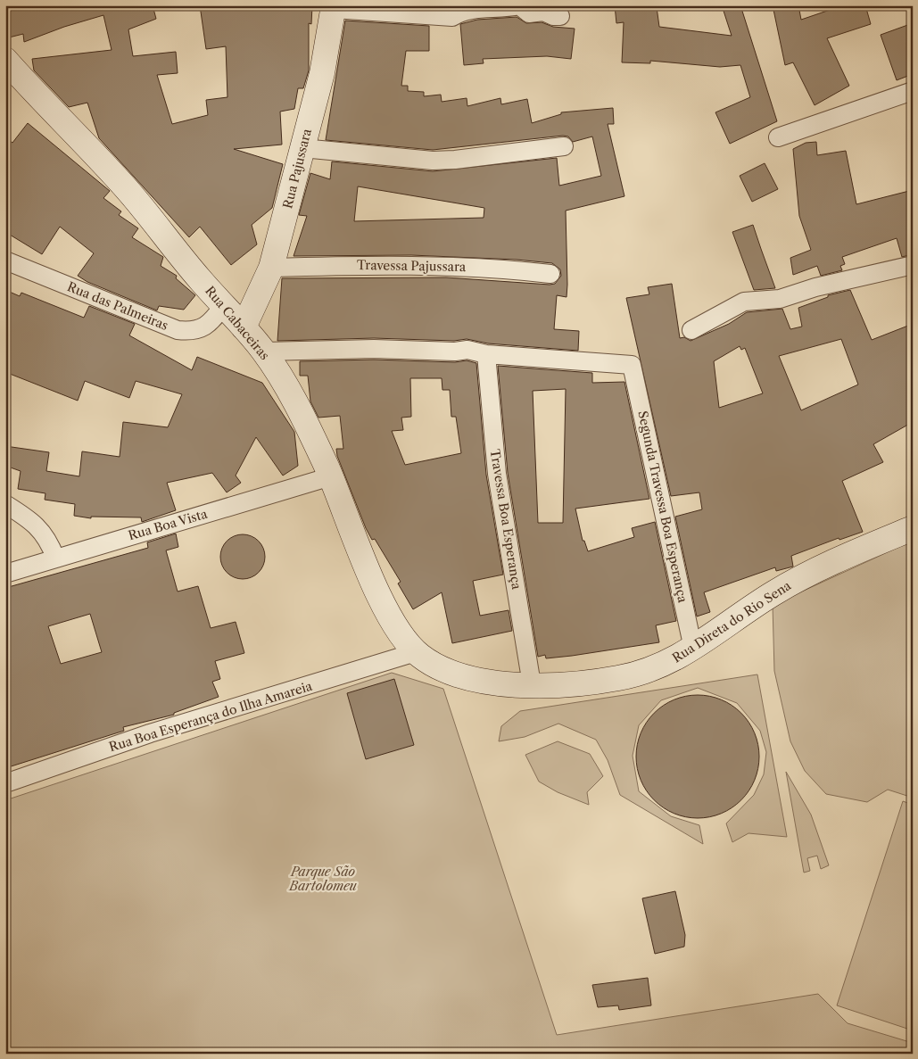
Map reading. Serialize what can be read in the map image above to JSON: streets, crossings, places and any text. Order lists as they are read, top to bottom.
{
  "streets": {
    "main road": ["Rua Pajussara", "Rua Cabaceiras", "Rua Direta do Rio Sena"],
    "street": [
      "Travessa Pajussara",
      "Rua das Palmeiras",
      "Segunda Travessa Boa Esperança",
      "Travessa Boa Esperança",
      "Rua Boa Vista",
      "Rua Boa Esperança do Ilha Amareia"
    ]
  },
  "crossings": [
    ["Rua Pajussara", "Travessa Pajussara"],
    ["Rua Pajussara", "Rua Cabaceiras"],
    ["Rua das Palmeiras", "Rua Cabaceiras"],
    ["Rua Cabaceiras", "Rua Boa Vista"],
    ["Rua Cabaceiras", "Rua Direta do Rio Sena"],
    ["Rua Cabaceiras", "Rua Boa Esperança do Ilha Amareia"],
    ["Segunda Travessa Boa Esperança", "Travessa Boa Esperança"],
    ["Segunda Travessa Boa Esperança", "Rua Direta do Rio Sena"],
    ["Travessa Boa Esperança", "Rua Direta do Rio Sena"],
    ["Rua Direta do Rio Sena", "Rua Boa Esperança do Ilha Amareia"]
  ],
  "parks": ["Parque São Bartolomeu"]
}
